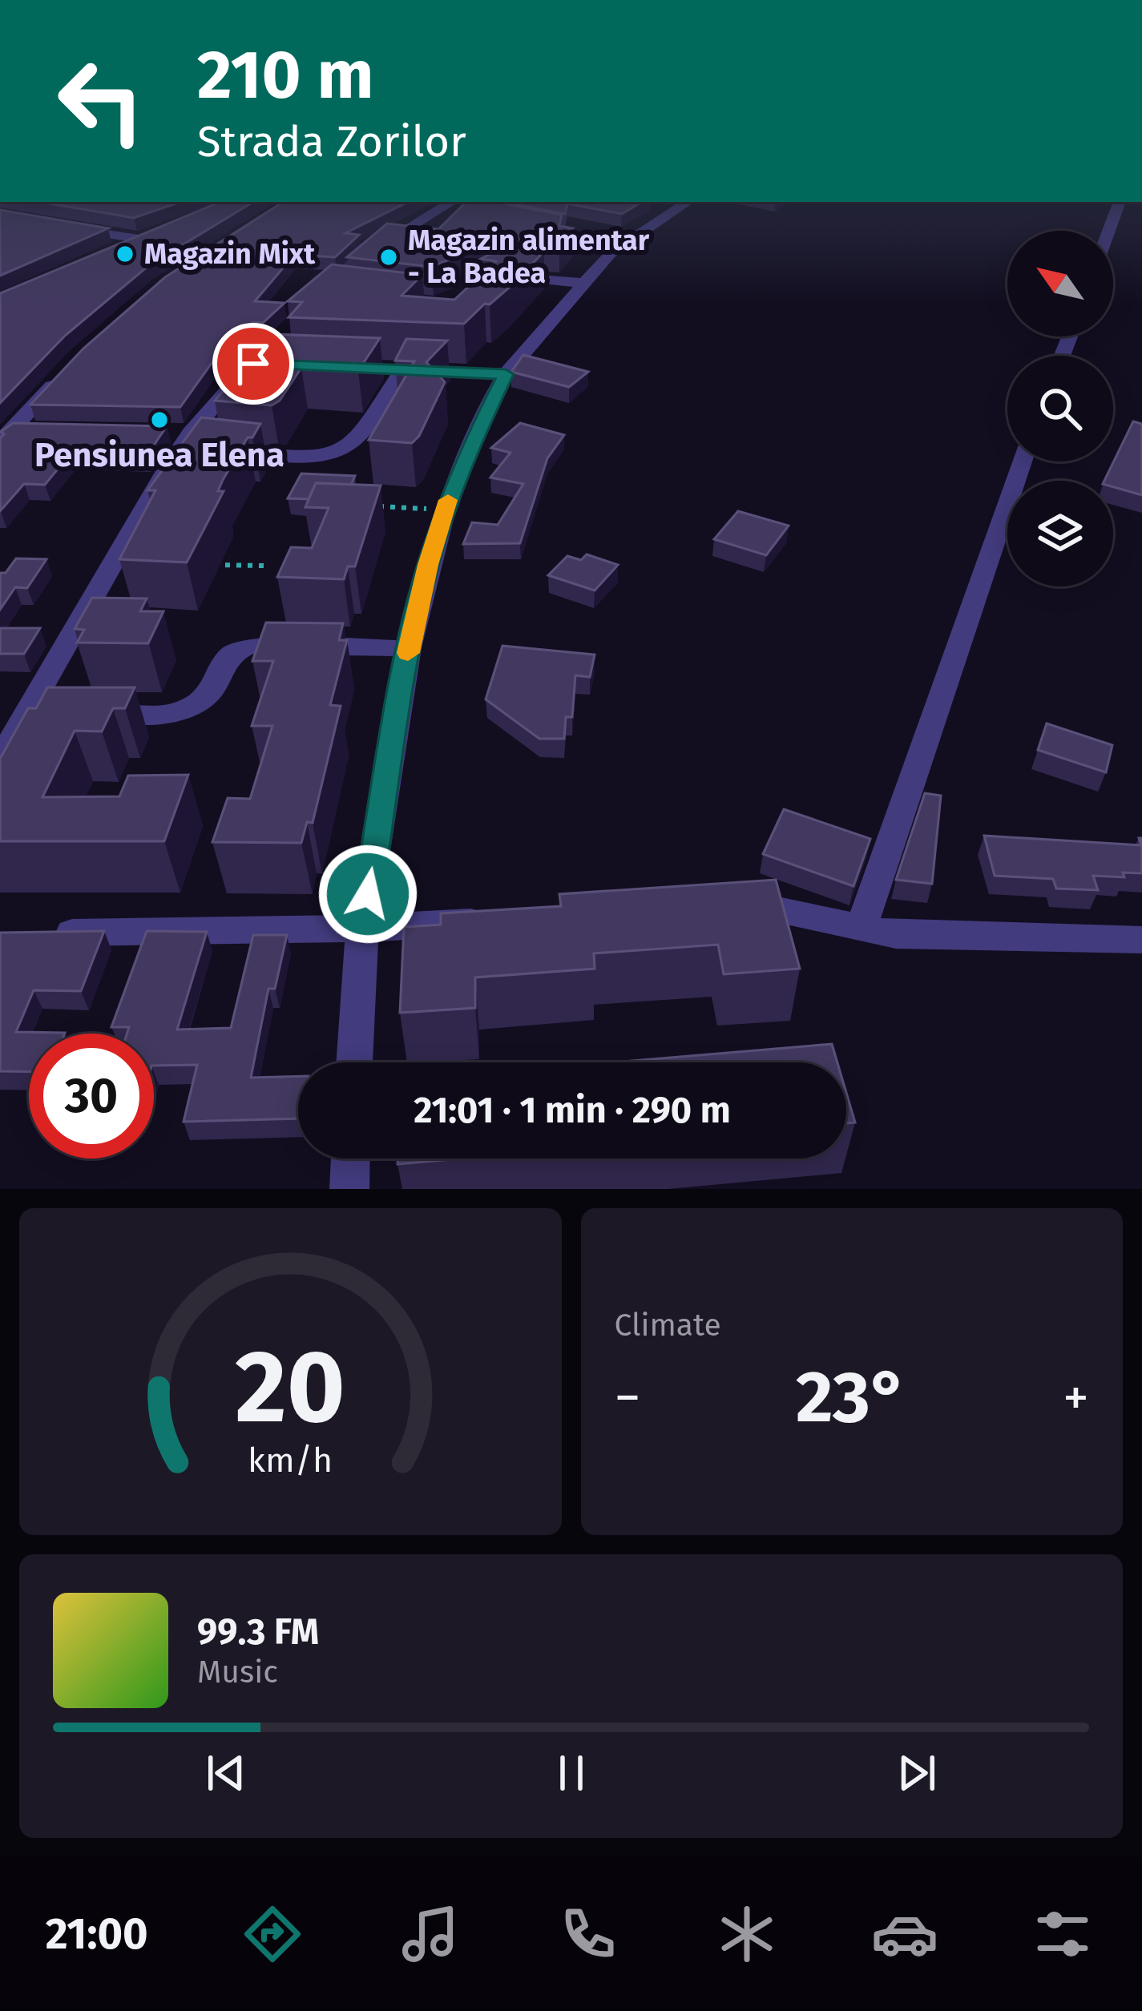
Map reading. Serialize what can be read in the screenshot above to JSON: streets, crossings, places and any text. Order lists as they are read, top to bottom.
{
  "places": ["Magazin Mixt", "Magazin alimentar - La Badea", "Pensiunea Elena"],
  "north": "top left",
  "page": {
    "turn": ["210 m", "Strada Zorilor"],
    "limit": "30",
    "trip": "21:01 · 1 min · 290 m",
    "tile": "Climate",
    "heat": ["−", "23°", "+"],
    "song": ["99.3 FM", "Music"],
    "tabs": "21:00",
    "gauge": ["20", "km/h"]
  }
}
